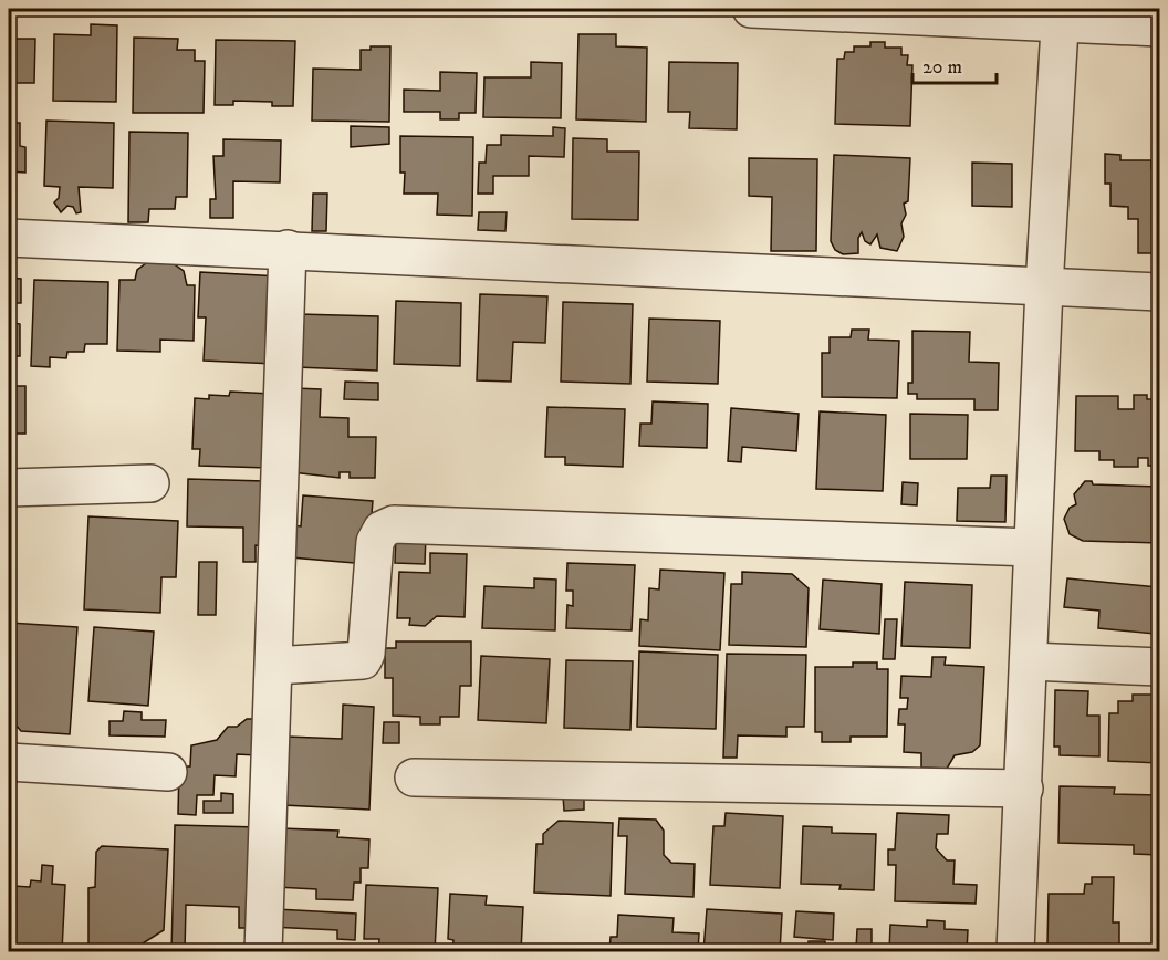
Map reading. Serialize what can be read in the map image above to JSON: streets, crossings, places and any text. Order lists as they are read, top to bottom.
{
  "scale_bar": "20 m"
}
